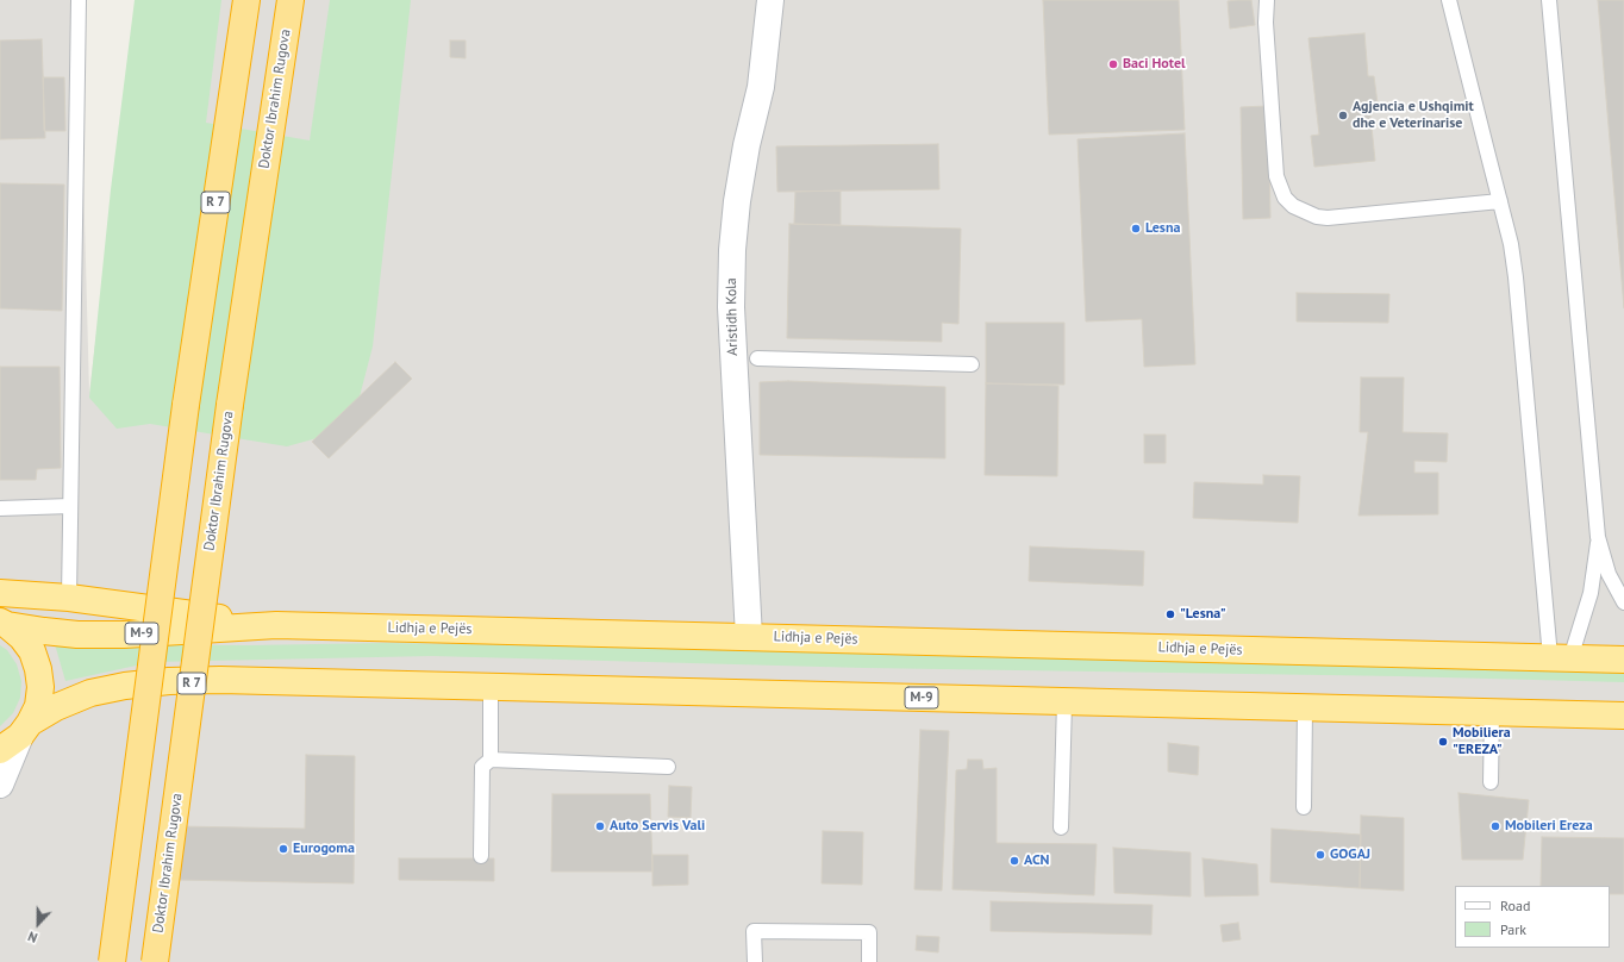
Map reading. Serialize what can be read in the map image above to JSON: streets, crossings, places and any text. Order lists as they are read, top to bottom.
{
  "streets": {
    "highway": [
      "Doktor Ibrahim Rugova",
      "R 7",
      "Lidhja e Pejës",
      "M-9"
    ],
    "street": ["Aristidh Kola"]
  },
  "crossings": [
    ["Aristidh Kola", "Lidhja e Pejës"],
    ["Lidhja e Pejës", "M-9"]
  ],
  "places": [
    "Baci Hotel",
    "Agjencia e Ushqimit dhe e Veterinarise",
    "Lesna",
    "\"Lesna\"",
    "Mobiliera \"EREZA\"",
    "Auto Servis Vali",
    "Mobileri Ereza",
    "Eurogoma",
    "GOGAJ",
    "ACN"
  ],
  "legend": ["Road", "Park"],
  "north": "bottom"
}
